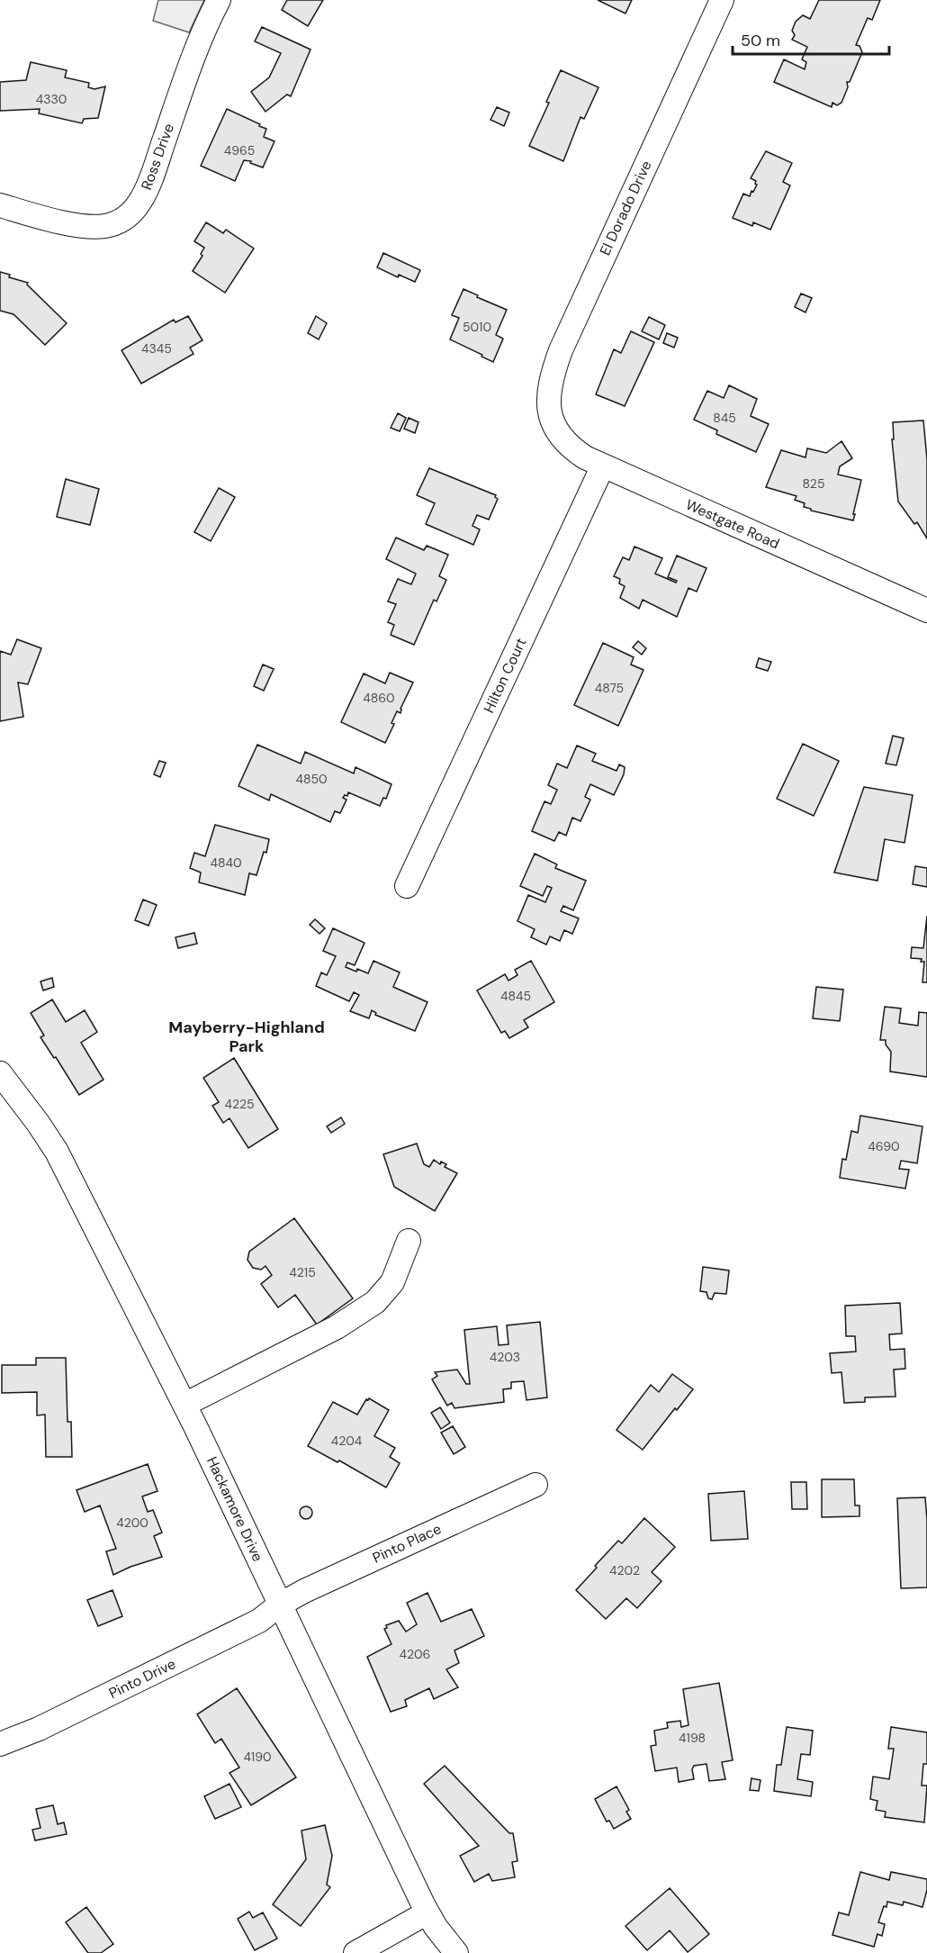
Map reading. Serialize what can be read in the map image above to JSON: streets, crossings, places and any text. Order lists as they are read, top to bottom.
{
  "streets": {
    "street": [
      "Ross Drive",
      "El Dorado Drive",
      "Westgate Road",
      "Hilton Court",
      "Hackamore Drive",
      "Pinto Place",
      "Pinto Drive"
    ]
  },
  "crossings": [
    ["El Dorado Drive", "Westgate Road"],
    ["Westgate Road", "Hilton Court"],
    ["Hackamore Drive", "Pinto Place"],
    ["Hackamore Drive", "Pinto Drive"],
    ["Pinto Place", "Pinto Drive"]
  ],
  "districts": ["Mayberry-Highland Park"],
  "house_numbers": [
    "4330",
    "4965",
    "5010",
    "4345",
    "845",
    "825",
    "4875",
    "4860",
    "4850",
    "4840",
    "4845",
    "4225",
    "4690",
    "4215",
    "4203",
    "4204",
    "4200",
    "4202",
    "4206",
    "4198",
    "4190"
  ],
  "scale_bar": "50 m"
}
